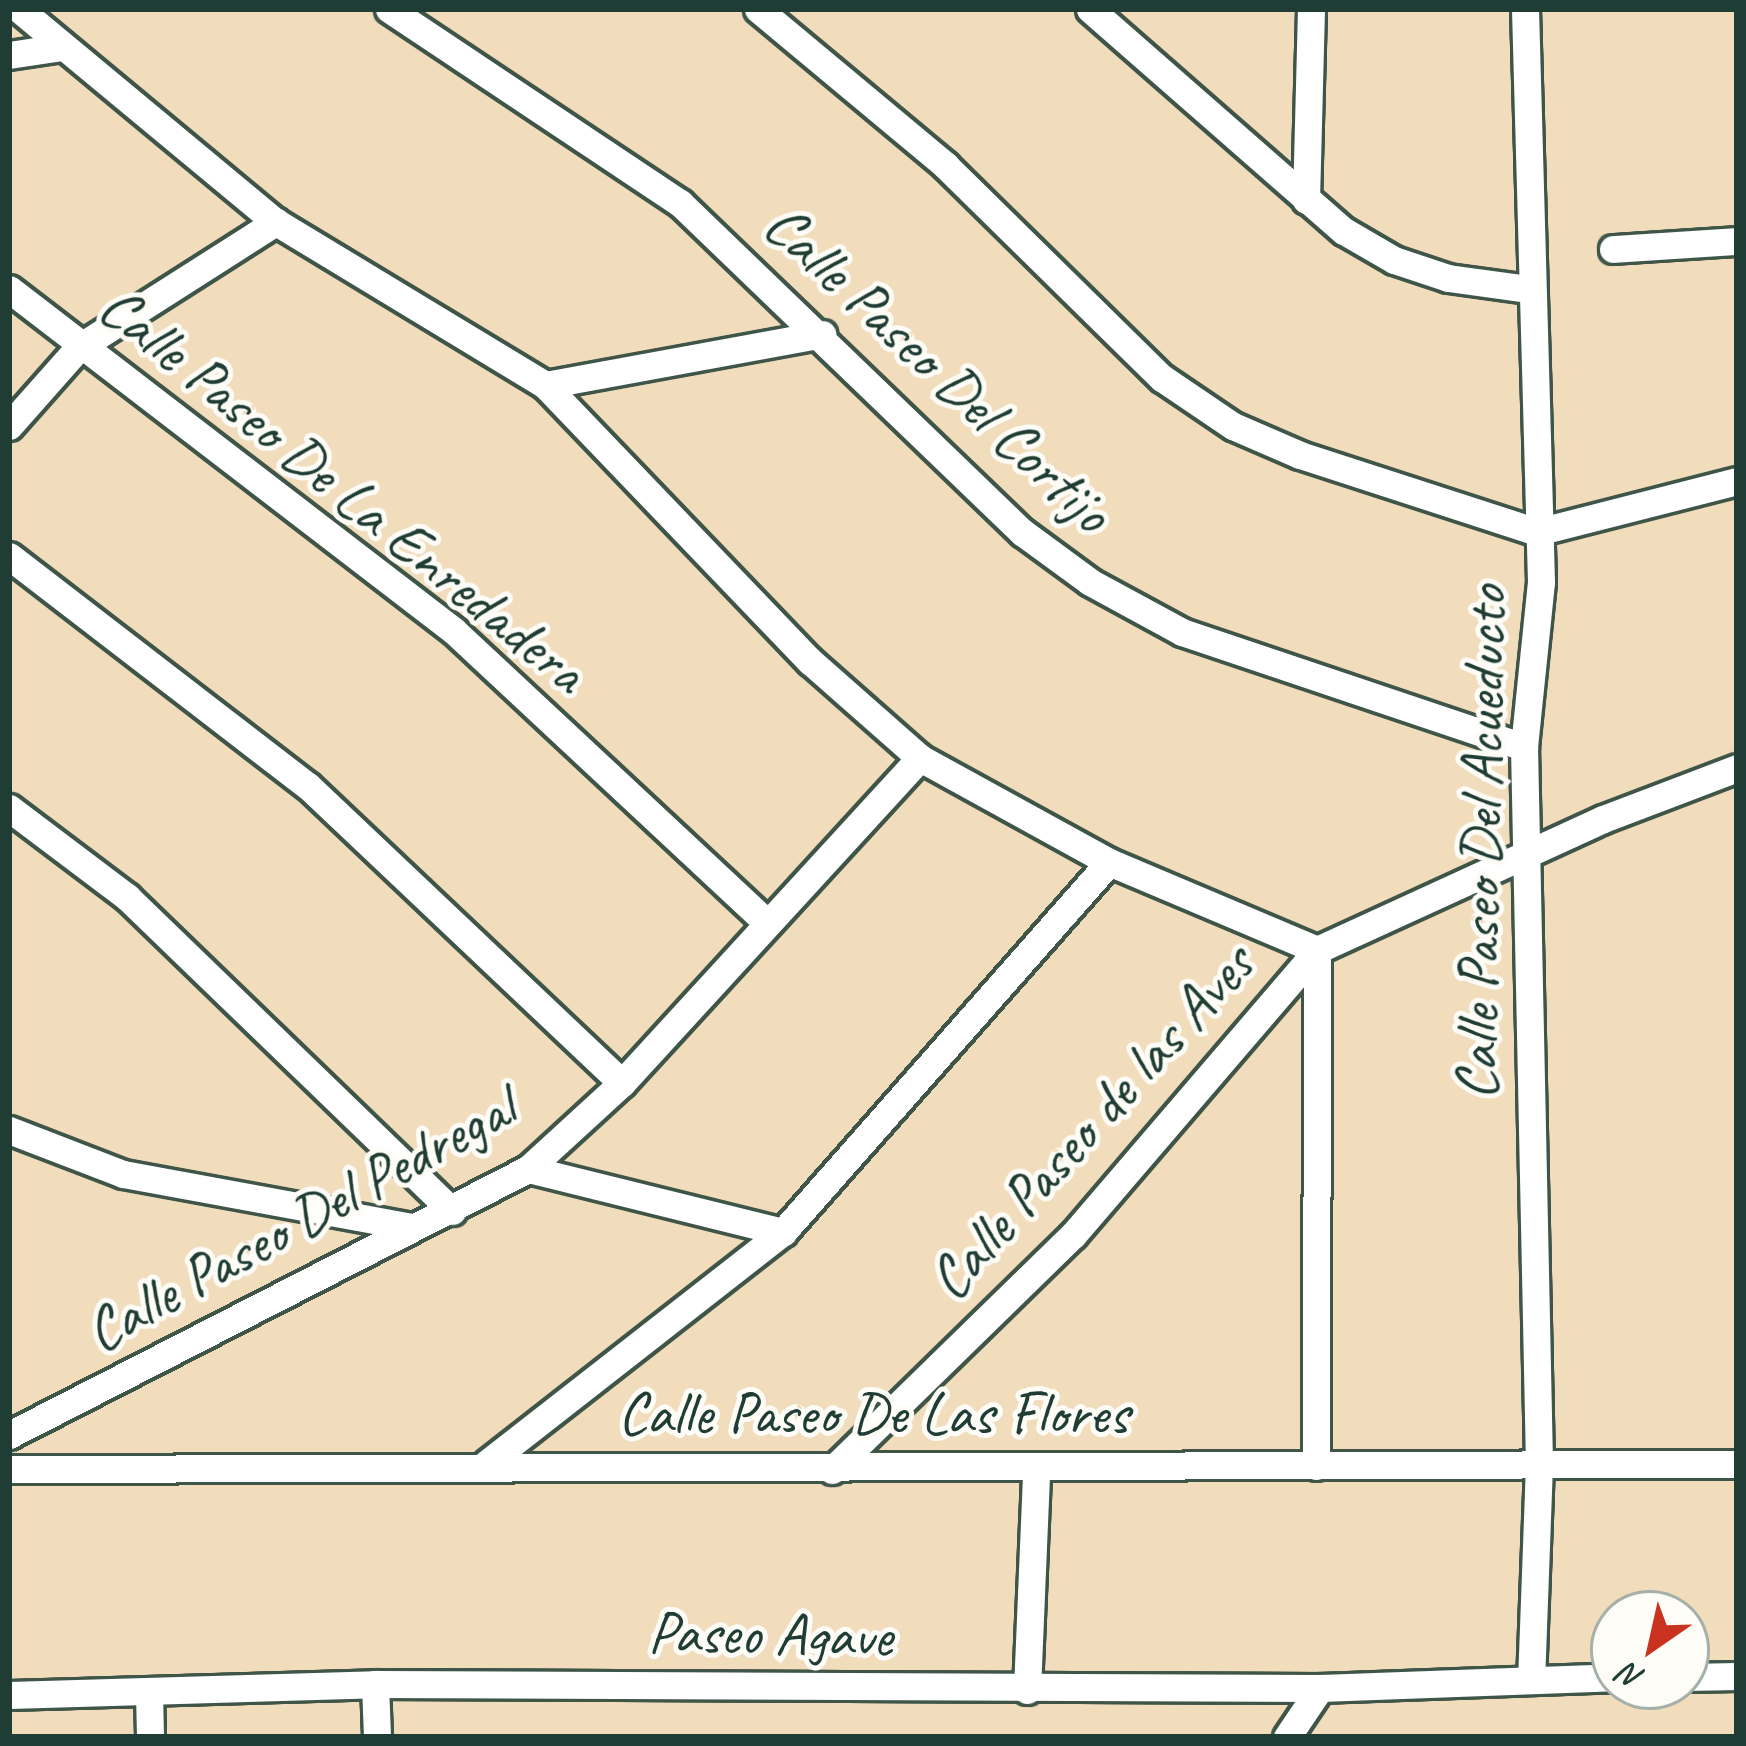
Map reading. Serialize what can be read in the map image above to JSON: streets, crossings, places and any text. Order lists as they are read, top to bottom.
{
  "streets": {
    "street": [
      "Calle Paseo Del Cortijo",
      "Calle Paseo De La Enredadera",
      "Calle Paseo Del Acueducto",
      "Calle Paseo de las Aves",
      "Calle Paseo Del Pedregal",
      "Calle Paseo De Las Flores",
      "Paseo Agave"
    ]
  },
  "crossings": [
    ["Calle Paseo Del Cortijo", "Calle Paseo Del Acueducto"],
    ["Calle Paseo De La Enredadera", "Calle Paseo Del Pedregal"],
    ["Calle Paseo Del Acueducto", "Calle Paseo De Las Flores"],
    ["Calle Paseo Del Acueducto", "Paseo Agave"],
    ["Calle Paseo de las Aves", "Calle Paseo De Las Flores"]
  ],
  "north": "bottom left"
}
